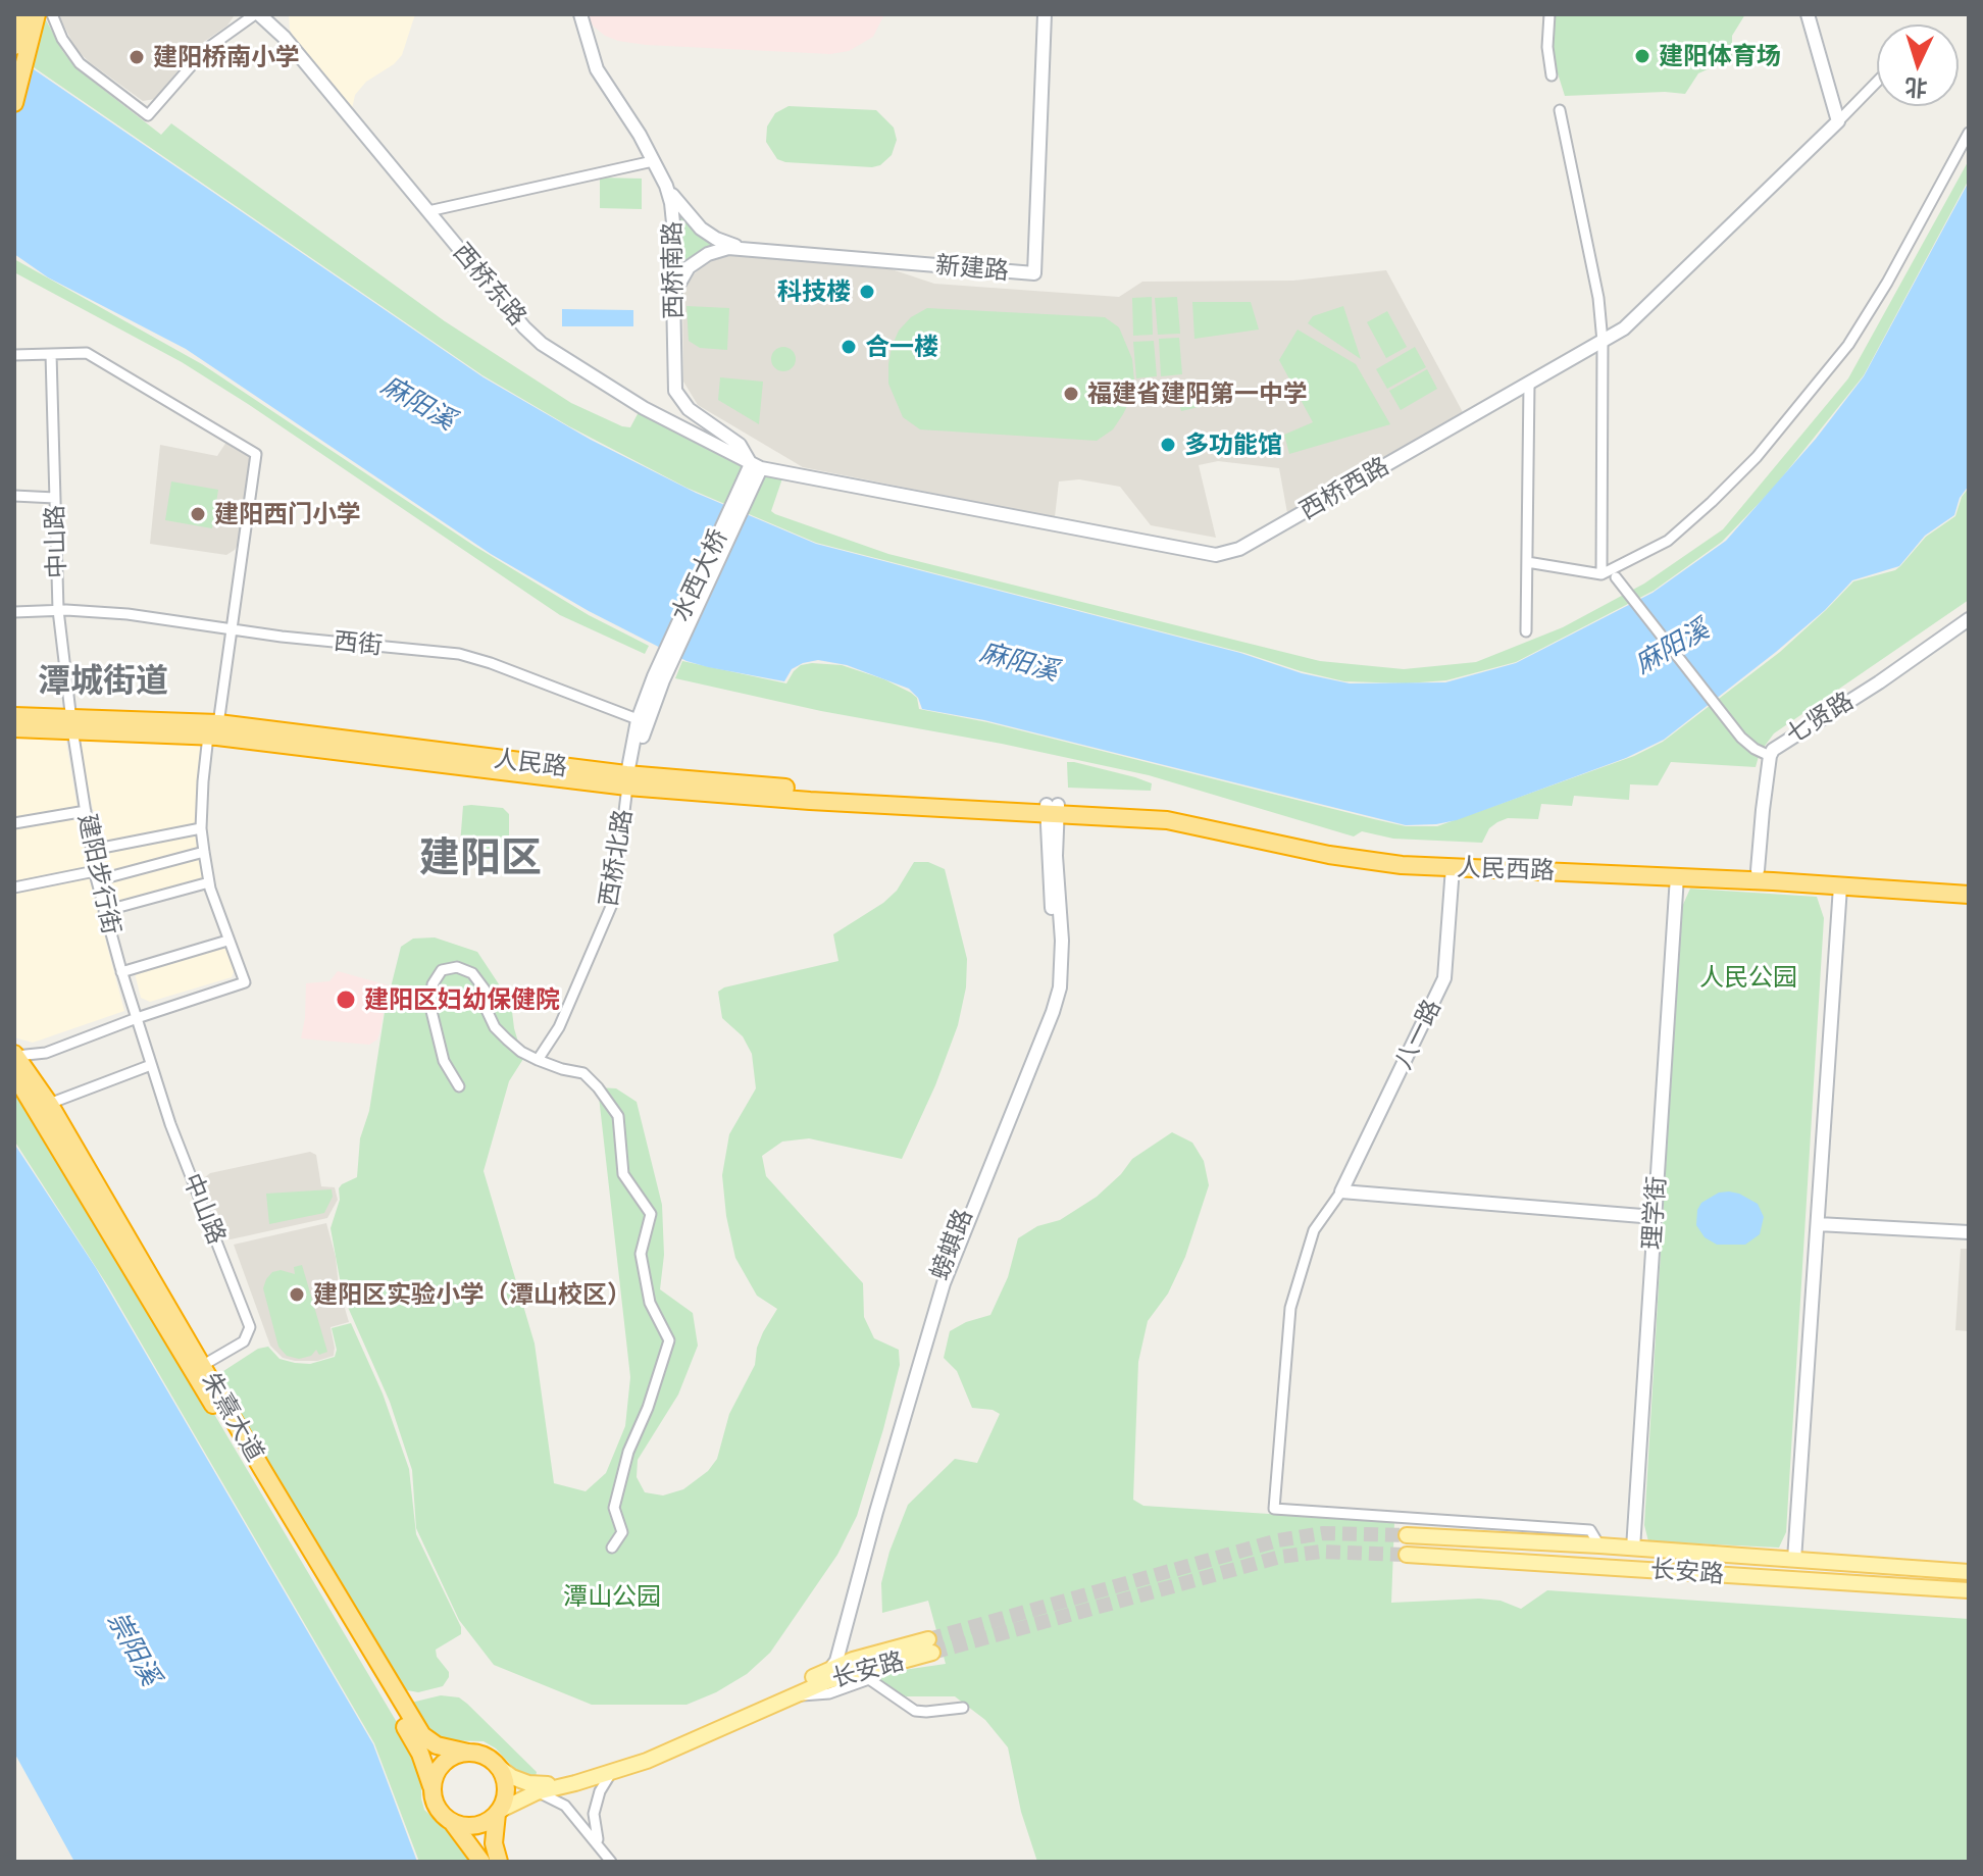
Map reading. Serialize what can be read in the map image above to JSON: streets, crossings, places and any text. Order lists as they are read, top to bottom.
{
  "streets": {
    "highway": ["人民路", "人民西路", "朱熹大道"],
    "main road": [
      "新建路",
      "西桥南路",
      "西桥东路",
      "西桥西路",
      "水西大桥",
      "七贤路",
      "八一路",
      "理学街",
      "螃蜞路",
      "长安路"
    ],
    "street": [
      "中山路",
      "西街",
      "西桥北路",
      "建阳步行街"
    ]
  },
  "crossings": [
    ["新建路", "西桥南路"],
    ["西桥南路", "西桥东路"],
    ["西桥南路", "西桥西路"],
    ["西桥南路", "水西大桥"],
    ["西桥东路", "西桥西路"],
    ["西桥东路", "水西大桥"],
    ["西桥西路", "水西大桥"],
    ["中山路", "西街"],
    ["中山路", "人民路"],
    ["中山路", "建阳步行街"],
    ["中山路", "朱熹大道"],
    ["水西大桥", "西街"],
    ["水西大桥", "人民路"],
    ["水西大桥", "西桥北路"],
    ["七贤路", "人民西路"],
    ["人民路", "西桥北路"],
    ["人民路", "人民西路"],
    ["人民路", "建阳步行街"],
    ["人民路", "螃蜞路"],
    ["人民西路", "八一路"],
    ["人民西路", "理学街"],
    ["人民西路", "螃蜞路"],
    ["理学街", "长安路"],
    ["螃蜞路", "长安路"]
  ],
  "districts": ["潭城街道", "建阳区"],
  "water": ["麻阳溪", "崇阳溪"],
  "parks": ["人民公园", "潭山公园"],
  "places": [
    "建阳体育场",
    "建阳桥南小学",
    "科技楼",
    "合一楼",
    "福建省建阳第一中学",
    "多功能馆",
    "建阳西门小学",
    "建阳区妇幼保健院",
    "建阳区实验小学（潭山校区）"
  ],
  "north": "bottom"
}
